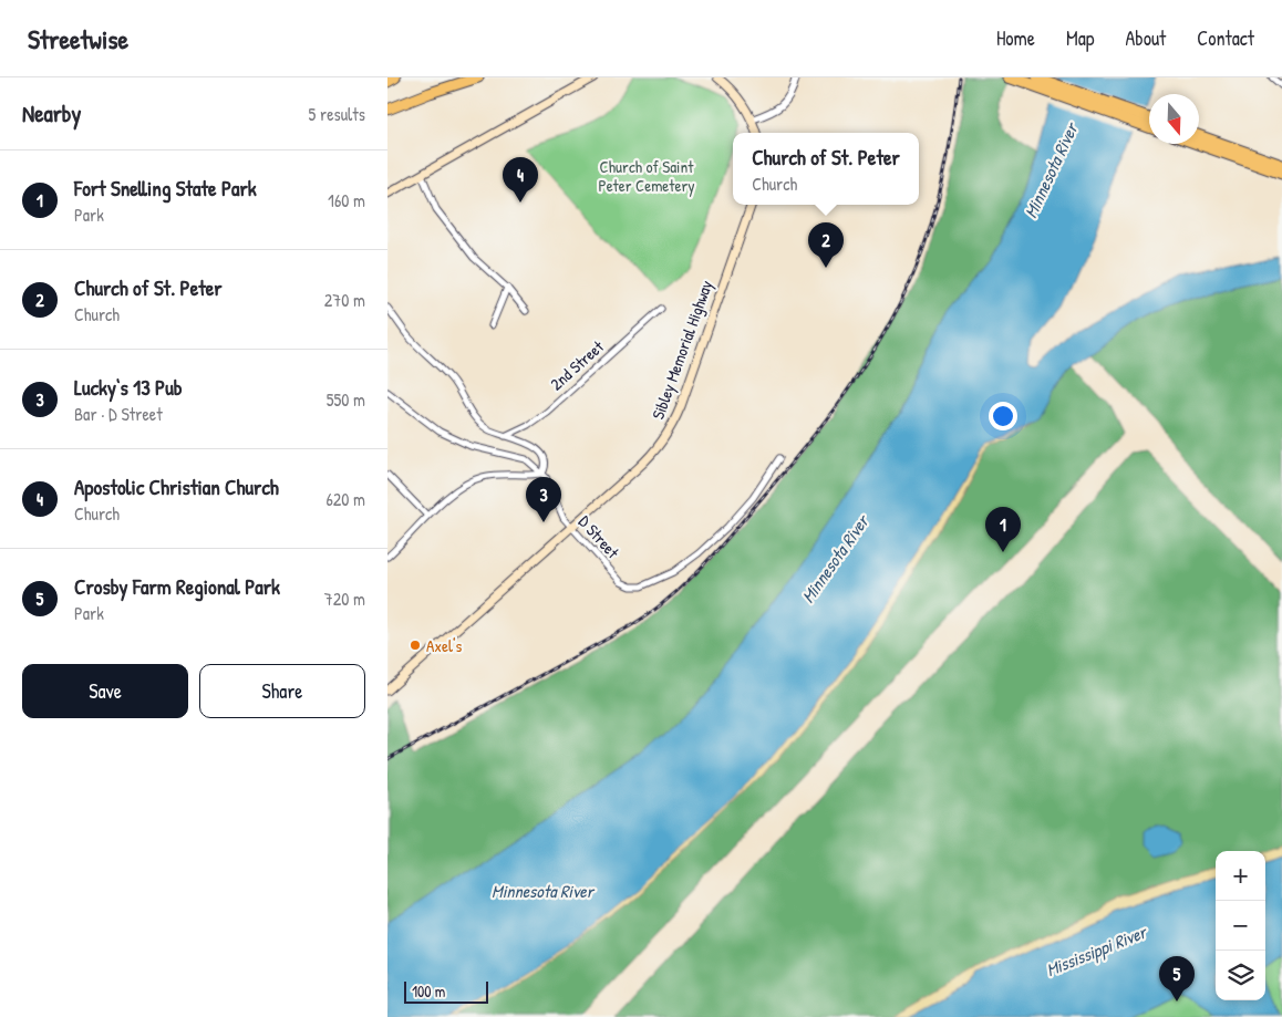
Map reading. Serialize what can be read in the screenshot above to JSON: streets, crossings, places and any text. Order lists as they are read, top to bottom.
{
  "streets": {
    "main road": ["Sibley Memorial Highway"],
    "street": ["2nd Street", "D Street"]
  },
  "crossings": [
    ["Sibley Memorial Highway", "D Street"],
    ["2nd Street", "D Street"]
  ],
  "water": ["Minnesota River", "Mississippi River"],
  "parks": ["Church of Saint Peter Cemetery"],
  "places": ["Axel's"],
  "scale_bar": "100 m",
  "north": "bottom",
  "page": {
    "header": "Streetwise",
    "nav": [
      "Home",
      "Map",
      "About",
      "Contact"
    ],
    "heading": ["Nearby", "5 results"],
    "popup": ["Church of St. Peter", "Church"],
    "list": [
      {
        "mark": "1",
        "name": "Fort Snelling State Park",
        "note": "Park",
        "value": "160 m"
      },
      {
        "mark": "2",
        "name": "Church of St. Peter",
        "note": "Church",
        "value": "270 m"
      },
      {
        "mark": "3",
        "name": "Lucky‘s 13 Pub",
        "note": "Bar · D Street",
        "value": "550 m"
      },
      {
        "mark": "4",
        "name": "Apostolic Christian Church",
        "note": "Church",
        "value": "620 m"
      },
      {
        "mark": "5",
        "name": "Crosby Farm Regional Park",
        "note": "Park",
        "value": "720 m"
      }
    ],
    "pins": [
      "4",
      "2",
      "3",
      "1",
      "5"
    ],
    "buttons": ["Save", "Share"],
    "map_buttons": ["+", "−"],
    "scale": "100 m"
  }
}
